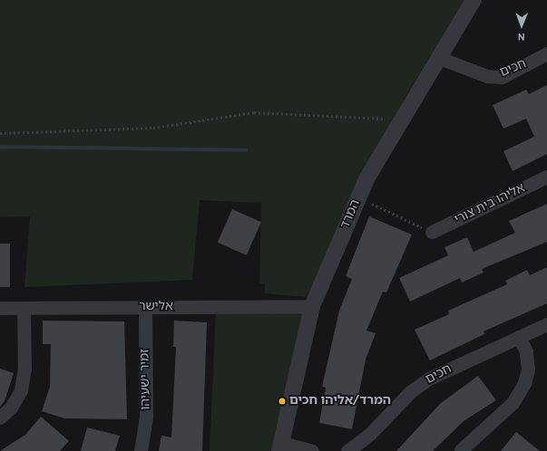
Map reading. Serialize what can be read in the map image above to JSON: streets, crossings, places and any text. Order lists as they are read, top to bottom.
{
  "streets": {
    "street": [
      "חכים",
      "אליהו בית צורי",
      "המרד",
      "אלישר",
      "זמיר ישעיהו"
    ]
  },
  "crossings": [
    ["חכים", "המרד"],
    ["המרד", "אלישר"],
    ["אלישר", "זמיר ישעיהו"]
  ],
  "places": ["המרד/אליהו חכים"],
  "north": "bottom"
}
